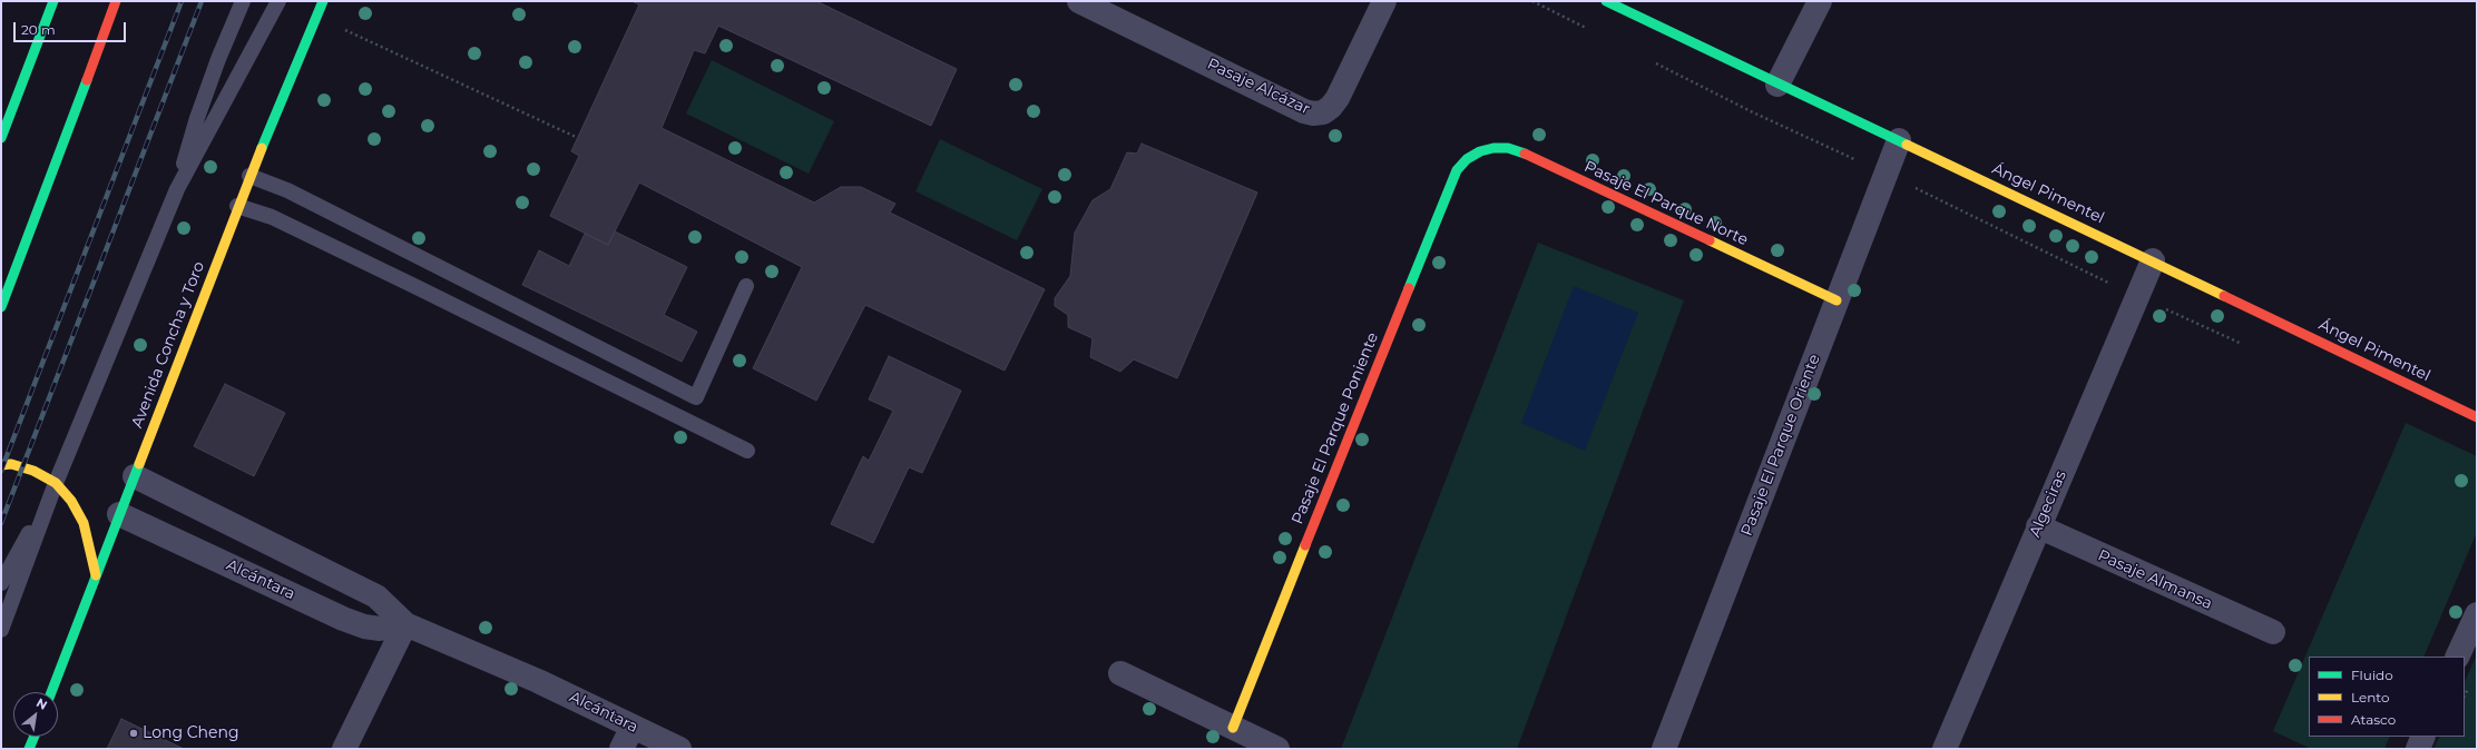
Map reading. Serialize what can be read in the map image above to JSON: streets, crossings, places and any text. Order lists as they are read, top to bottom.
{
  "streets": {
    "street": [
      "Pasaje Alcázar",
      "Ángel Pimentel",
      "Pasaje El Parque Norte",
      "Avenida Concha y Toro",
      "Pasaje El Parque Poniente",
      "Pasaje El Parque Oriente",
      "Algeciras",
      "Alcántara",
      "Pasaje Almansa"
    ]
  },
  "crossings": [
    ["Ángel Pimentel", "Pasaje El Parque Oriente"],
    ["Ángel Pimentel", "Algeciras"],
    ["Pasaje El Parque Norte", "Pasaje El Parque Poniente"],
    ["Pasaje El Parque Norte", "Pasaje El Parque Oriente"],
    ["Avenida Concha y Toro", "Alcántara"],
    ["Algeciras", "Pasaje Almansa"]
  ],
  "places": ["Long Cheng"],
  "legend": ["Fluido", "Lento", "Atasco"],
  "scale_bar": "20 m",
  "north": "top right"
}
